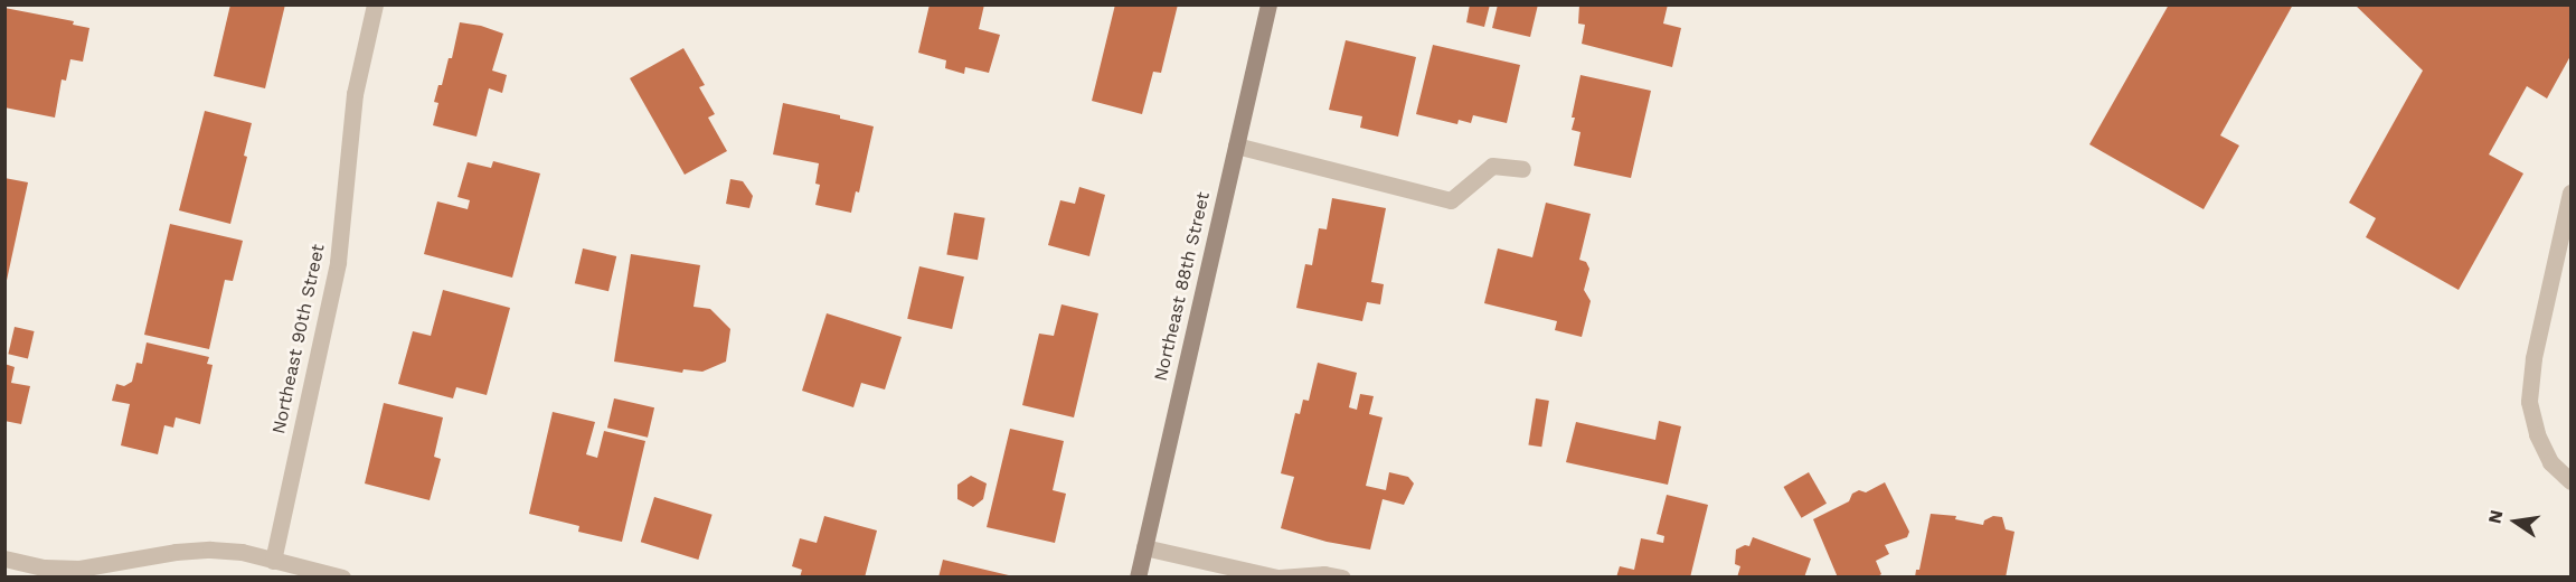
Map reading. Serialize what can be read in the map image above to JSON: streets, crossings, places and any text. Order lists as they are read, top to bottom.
{
  "streets": {
    "street": ["Northeast 88th Street", "Northeast 90th Street"]
  },
  "north": "left"
}
